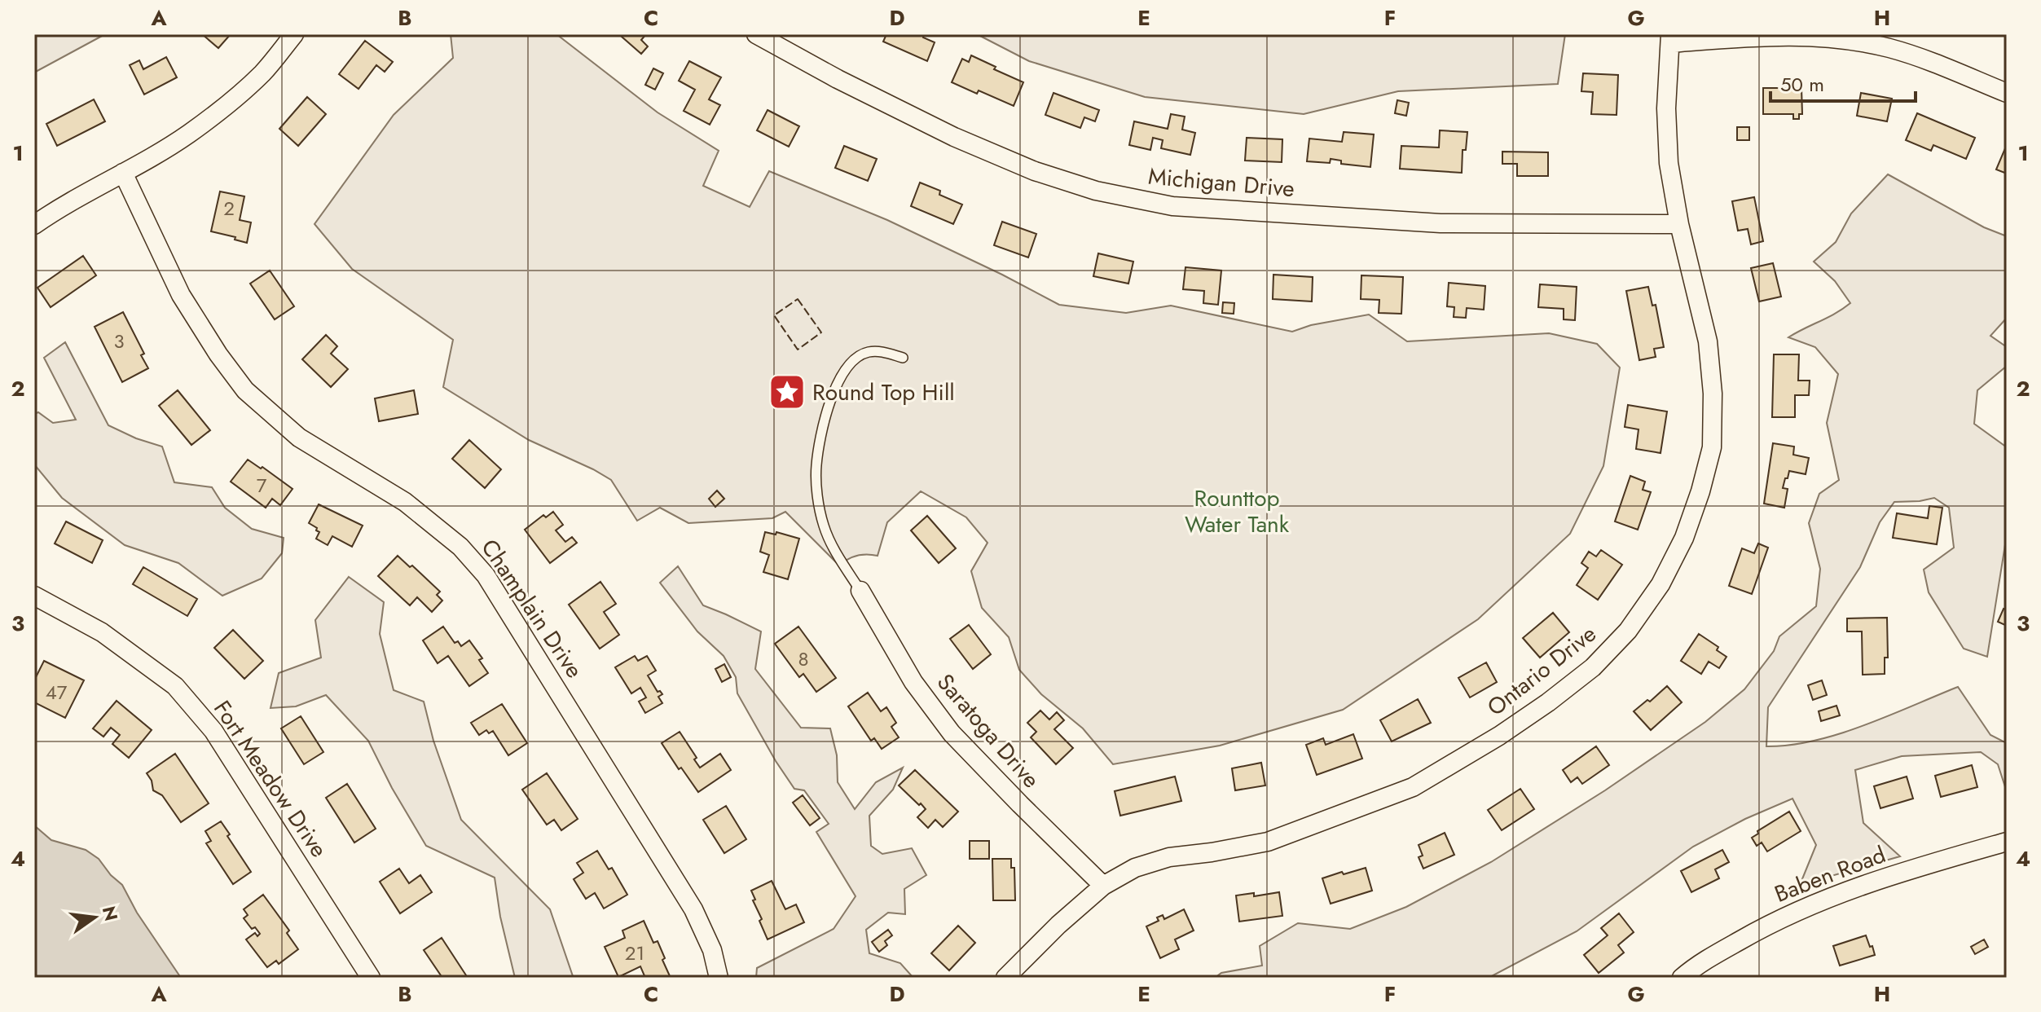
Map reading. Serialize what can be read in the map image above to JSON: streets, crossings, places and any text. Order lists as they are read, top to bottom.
{
  "streets": {
    "street": [
      "Michigan Drive",
      "Champlain Drive",
      "Ontario Drive",
      "Saratoga Drive",
      "Fort Meadow Drive",
      "Baben Road"
    ]
  },
  "crossings": [
    ["Michigan Drive", "Ontario Drive"],
    ["Ontario Drive", "Saratoga Drive"]
  ],
  "parks": ["Rounttop Water Tank"],
  "places": {
    "place": ["Round Top Hill"]
  },
  "house_numbers": [
    "2",
    "3",
    "7",
    "8",
    "47",
    "21"
  ],
  "scale_bar": "50 m",
  "north": "right",
  "grid": {
    "columns": [
      "A",
      "B",
      "C",
      "D",
      "E",
      "F",
      "G",
      "H"
    ],
    "rows": [
      "1",
      "2",
      "3",
      "4"
    ]
  }
}
